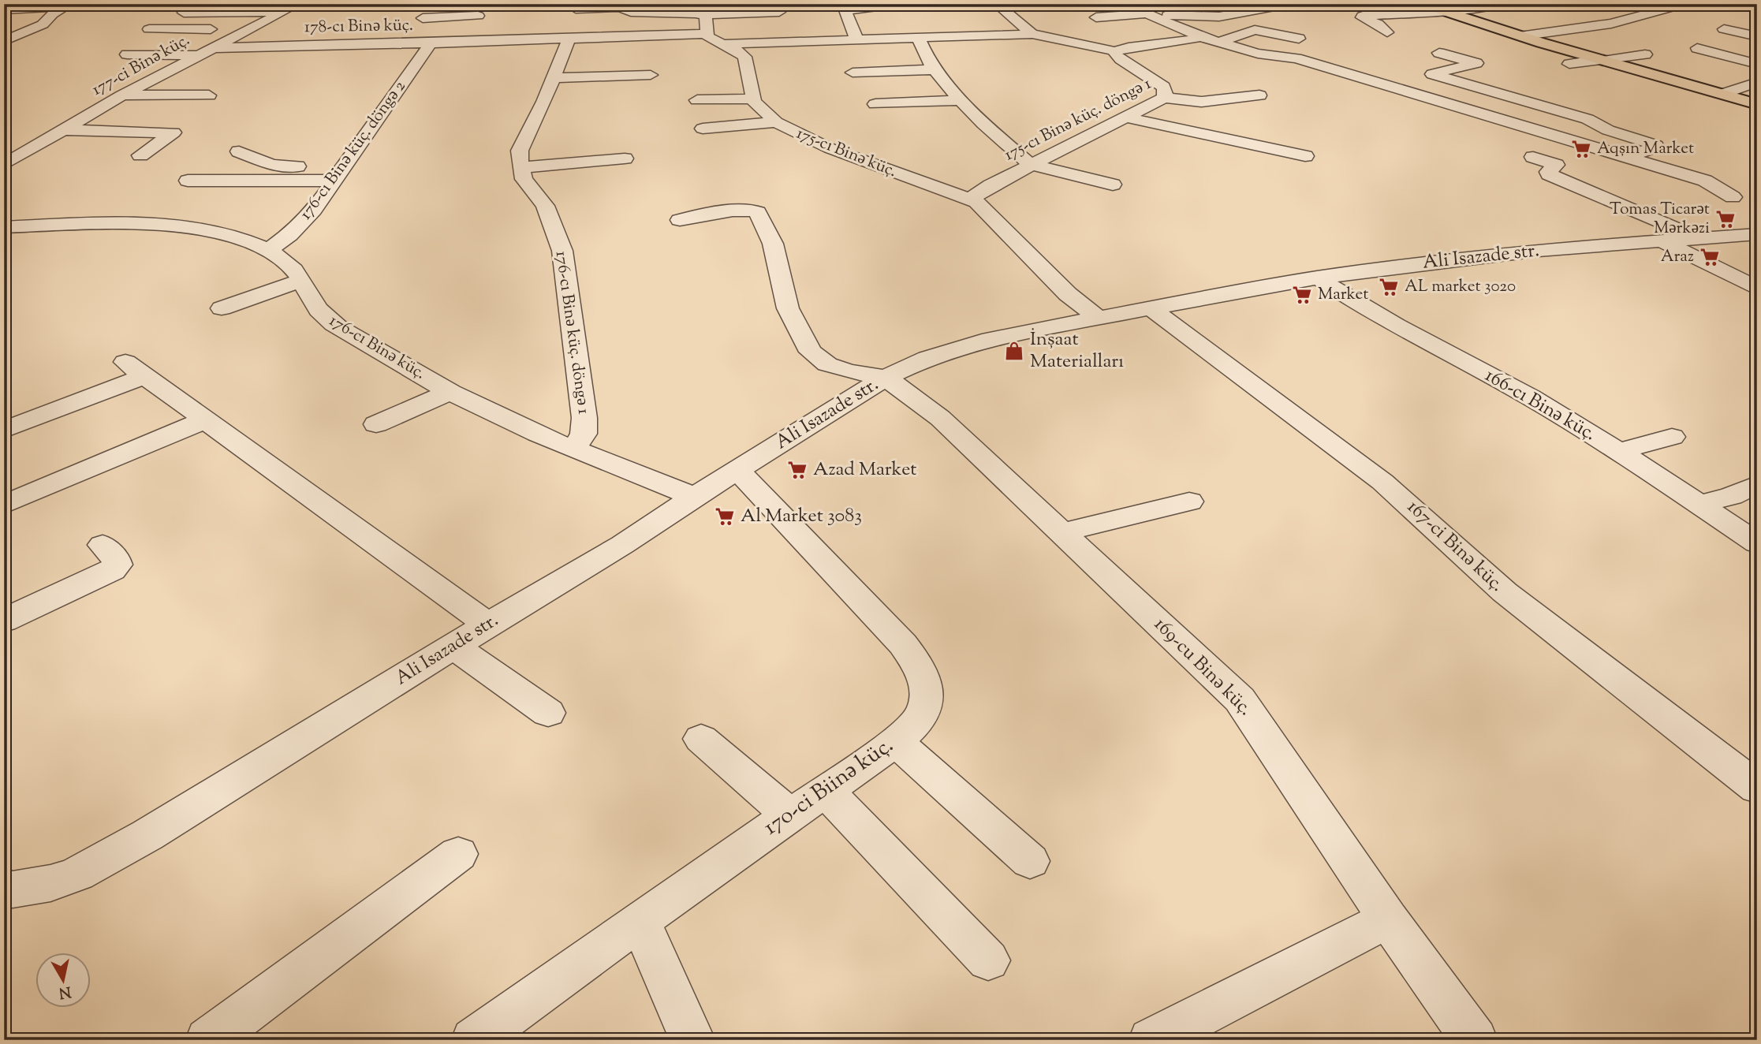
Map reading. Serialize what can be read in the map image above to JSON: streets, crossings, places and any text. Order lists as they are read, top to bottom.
{
  "streets": {
    "street": [
      "178-cı Binə küç.",
      "177-ci Binə küç.",
      "175-cı Binə küç. döngə 1",
      "176-cı Binə küç. döngə 2",
      "175-cı Binə küç.",
      "Ali Isazade str.",
      "176-cı Binə küç. döngə 1",
      "176-cı Binə küç.",
      "166-cı Binə küç.",
      "167-ci Binə küç.",
      "169-cu Binə küç.",
      "17o-ci Biinə küç."
    ]
  },
  "crossings": [
    ["178-cı Binə küç.", "177-ci Binə küç."],
    ["178-cı Binə küç.", "176-cı Binə küç. döngə 2"],
    ["175-cı Binə küç. döngə 1", "175-cı Binə küç."],
    ["176-cı Binə küç. döngə 2", "176-cı Binə küç."],
    ["175-cı Binə küç.", "Ali Isazade str."],
    ["Ali Isazade str.", "176-cı Binə küç."],
    ["Ali Isazade str.", "166-cı Binə küç."],
    ["Ali Isazade str.", "167-ci Binə küç."],
    ["Ali Isazade str.", "169-cu Binə küç."],
    ["Ali Isazade str.", "17o-ci Biinə küç."],
    ["176-cı Binə küç. döngə 1", "176-cı Binə küç."]
  ],
  "places": {
    "supermarket": [
      "Aqşın Market",
      "Tomas Ticarət Mərkəzi",
      "Araz",
      "AL market 3020",
      "Market",
      "Azad Market",
      "Al Market 3083"
    ],
    "shop": ["İnşaat Materialları"]
  },
  "north": "bottom"
}
